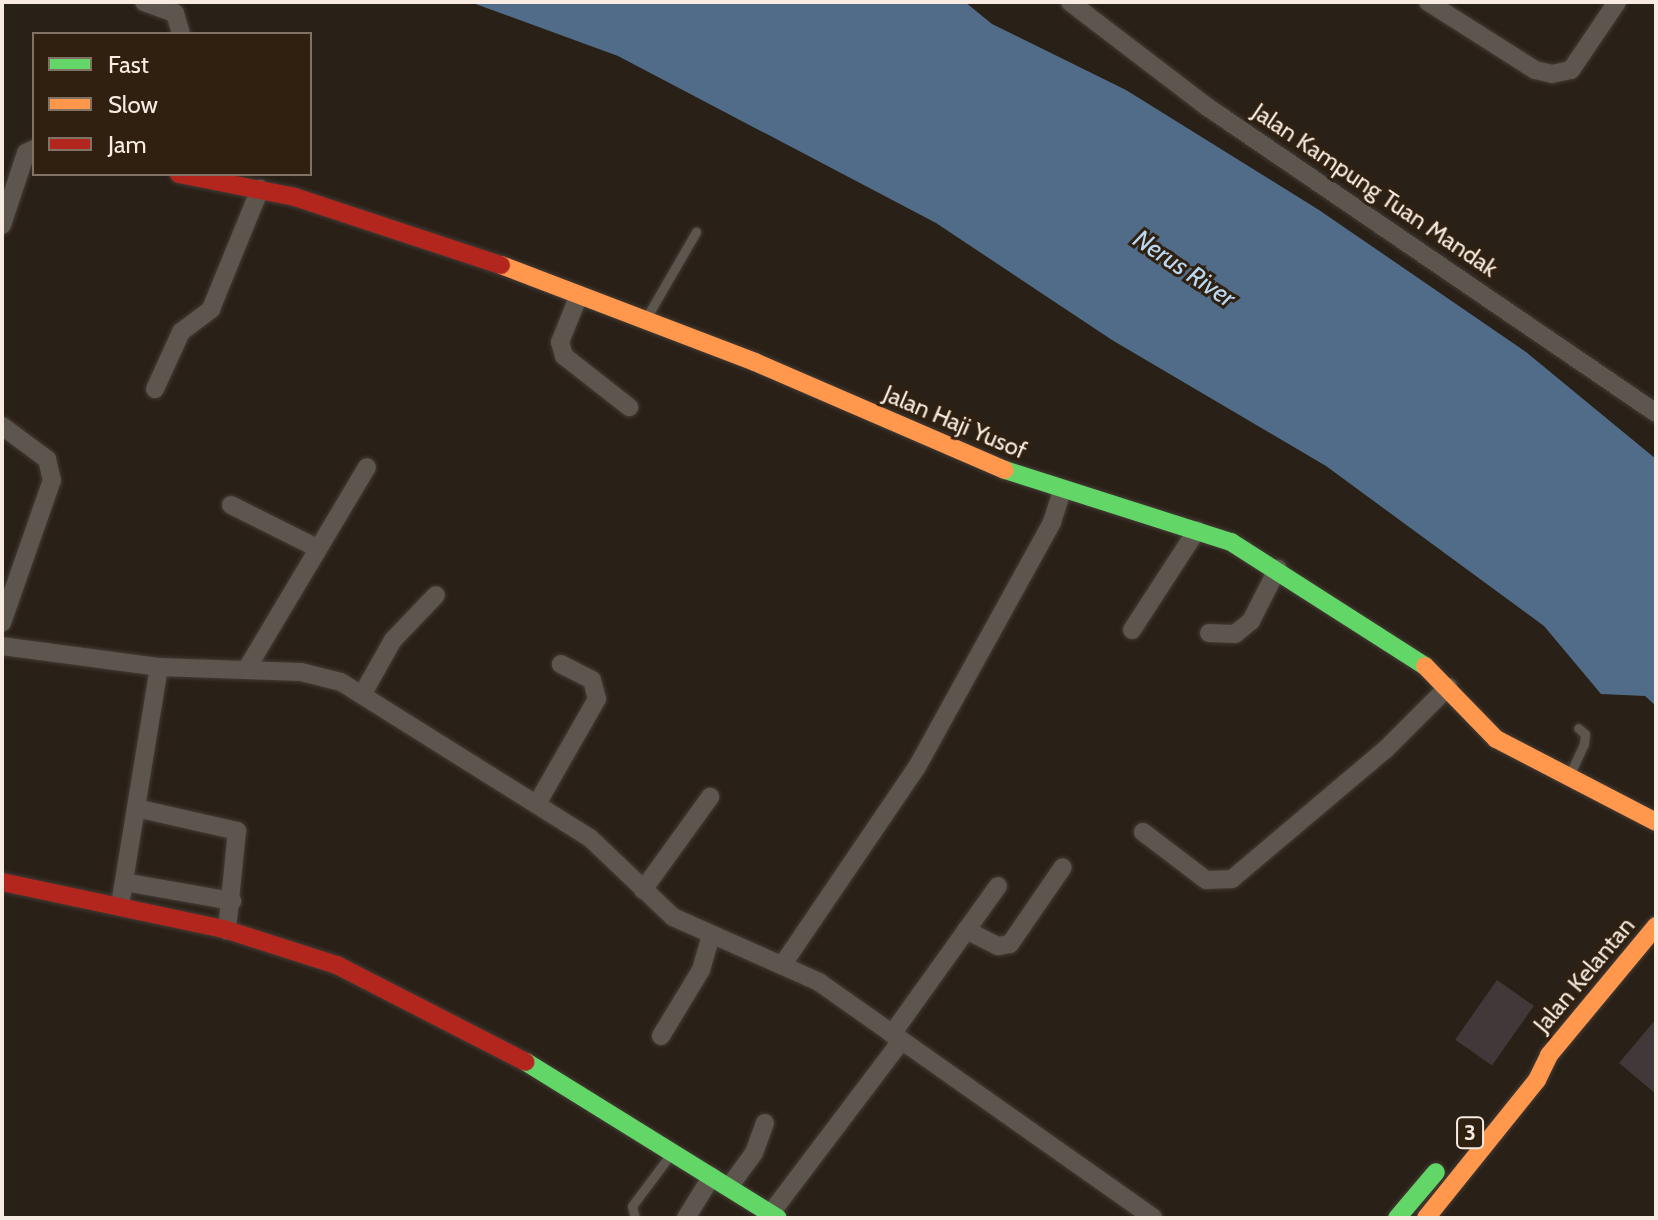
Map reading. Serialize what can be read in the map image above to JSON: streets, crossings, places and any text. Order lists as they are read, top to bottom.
{
  "streets": {
    "main road": ["Jalan Haji Yusof", "Jalan Kelantan", "3"],
    "street": ["Jalan Kampung Tuan Mandak"]
  },
  "water": ["Nerus River"],
  "legend": ["Fast", "Slow", "Jam"]
}
